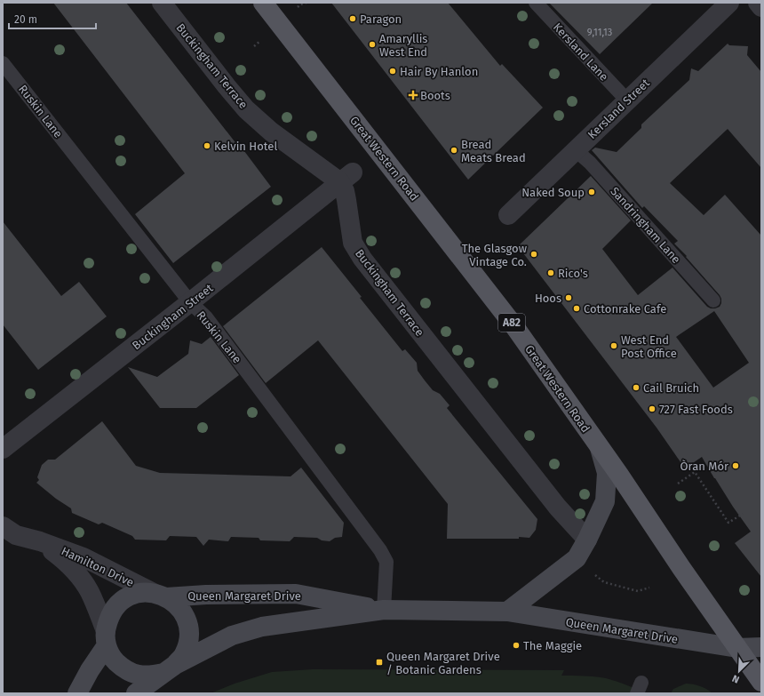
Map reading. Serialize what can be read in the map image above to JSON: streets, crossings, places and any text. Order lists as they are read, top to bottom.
{
  "streets": {
    "main road": ["Great Western Road", "A82", "Queen Margaret Drive"],
    "street": [
      "Buckingham Terrace",
      "Kersland Street",
      "Buckingham Street",
      "Hamilton Drive"
    ],
    "lane": ["Kersland Lane", "Ruskin Lane", "Sandringham Lane"]
  },
  "crossings": [
    ["Kersland Lane", "Kersland Street"],
    ["Buckingham Terrace", "Buckingham Street"],
    ["Kersland Street", "Sandringham Lane"],
    ["Ruskin Lane", "Buckingham Street"],
    ["Ruskin Lane", "Queen Margaret Drive"],
    ["Great Western Road", "Queen Margaret Drive"],
    ["Hamilton Drive", "Queen Margaret Drive"]
  ],
  "places": {
    "other": [
      "Paragon",
      "Amaryllis West End",
      "Hair By Hanlon",
      "Kelvin Hotel",
      "Bread Meats Bread",
      "Naked Soup",
      "The Glasgow Vintage Co.",
      "Rico's",
      "Hoos",
      "Cottonrake Cafe",
      "West End Post Office",
      "Cail Bruich",
      "727 Fast Foods",
      "Òran Mór",
      "The Maggie"
    ],
    "health": ["Boots"],
    "transit": ["Queen Margaret Drive / Botanic Gardens"]
  },
  "house_numbers": ["9,11,13"],
  "scale_bar": "20 m",
  "north": "bottom left"
}
